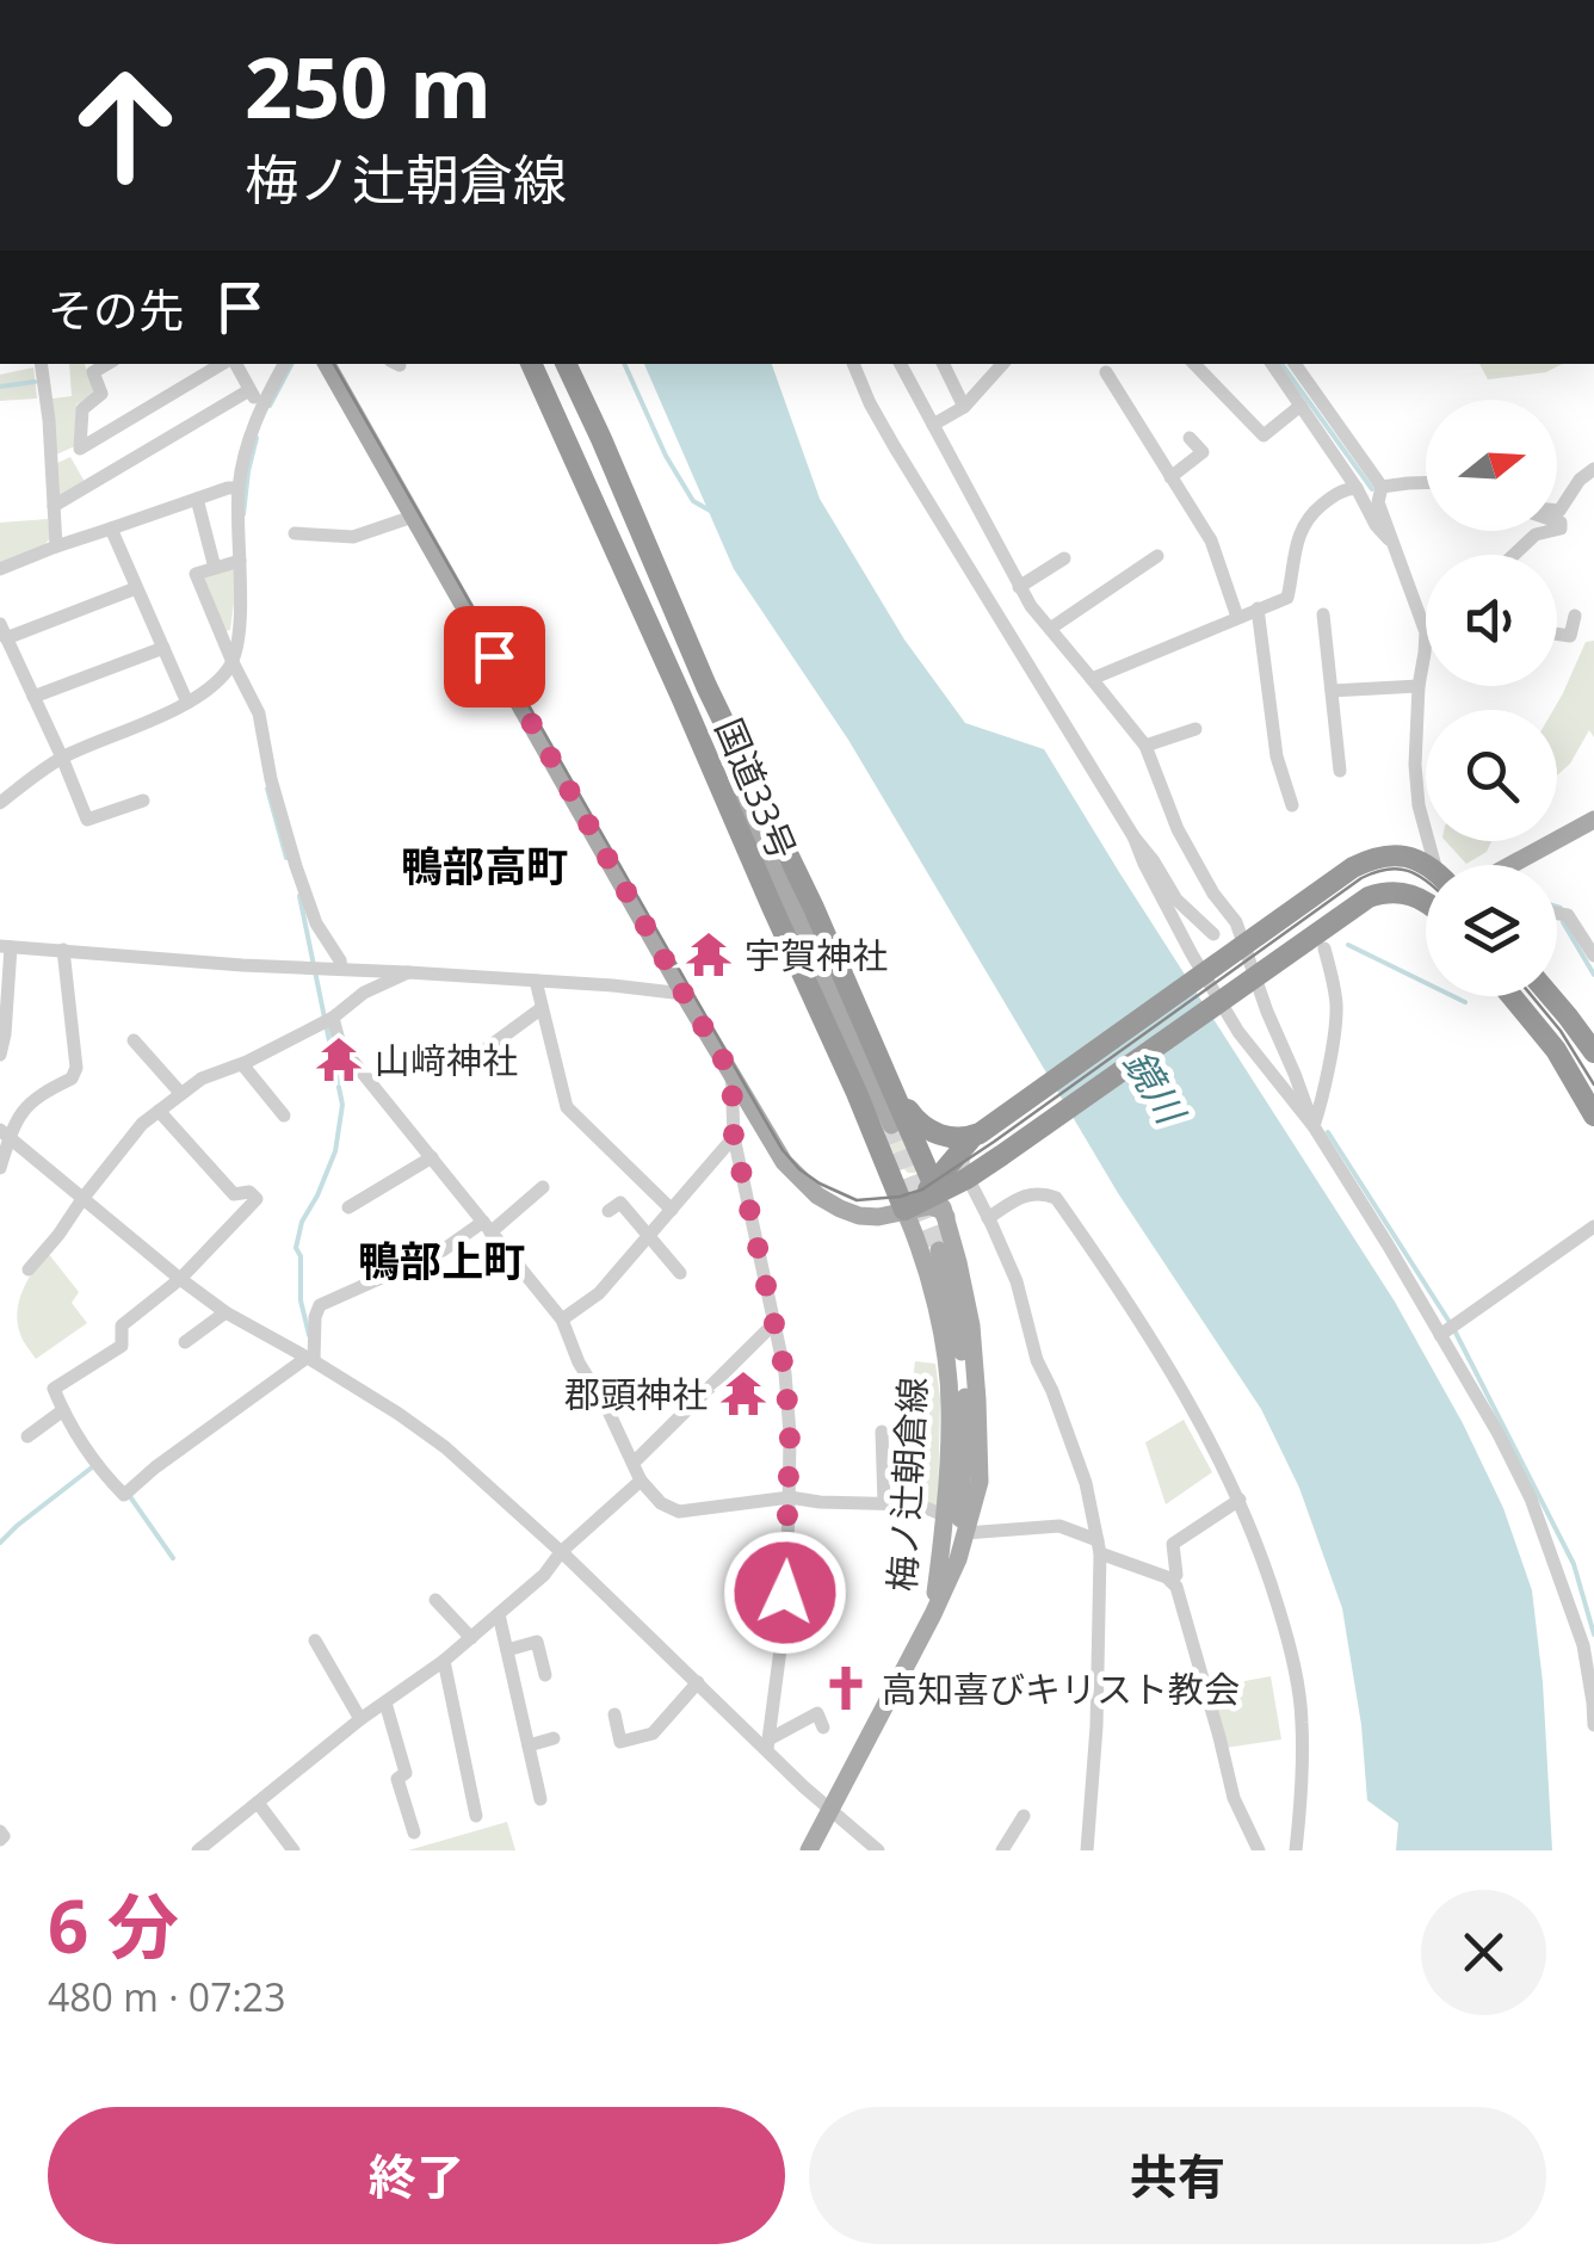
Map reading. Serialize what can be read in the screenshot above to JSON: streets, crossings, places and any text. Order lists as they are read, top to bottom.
{
  "streets": {
    "highway": ["国道33号"],
    "main road": ["梅ノ辻朝倉線"]
  },
  "crossings": [
    ["国道33号", "梅ノ辻朝倉線"]
  ],
  "districts": ["鴨部高町", "鴨部上町"],
  "water": ["鏡川"],
  "places": {
    "temple": ["宇賀神社", "山﨑神社", "郡頭神社"],
    "church": ["高知喜びキリスト教会"]
  },
  "north": "right",
  "page": {
    "turn": ["250 m", "梅ノ辻朝倉線"],
    "then": "その先",
    "heading": ["6 分", "480 m · 07:23"],
    "buttons": ["終了", "共有"]
  }
}
